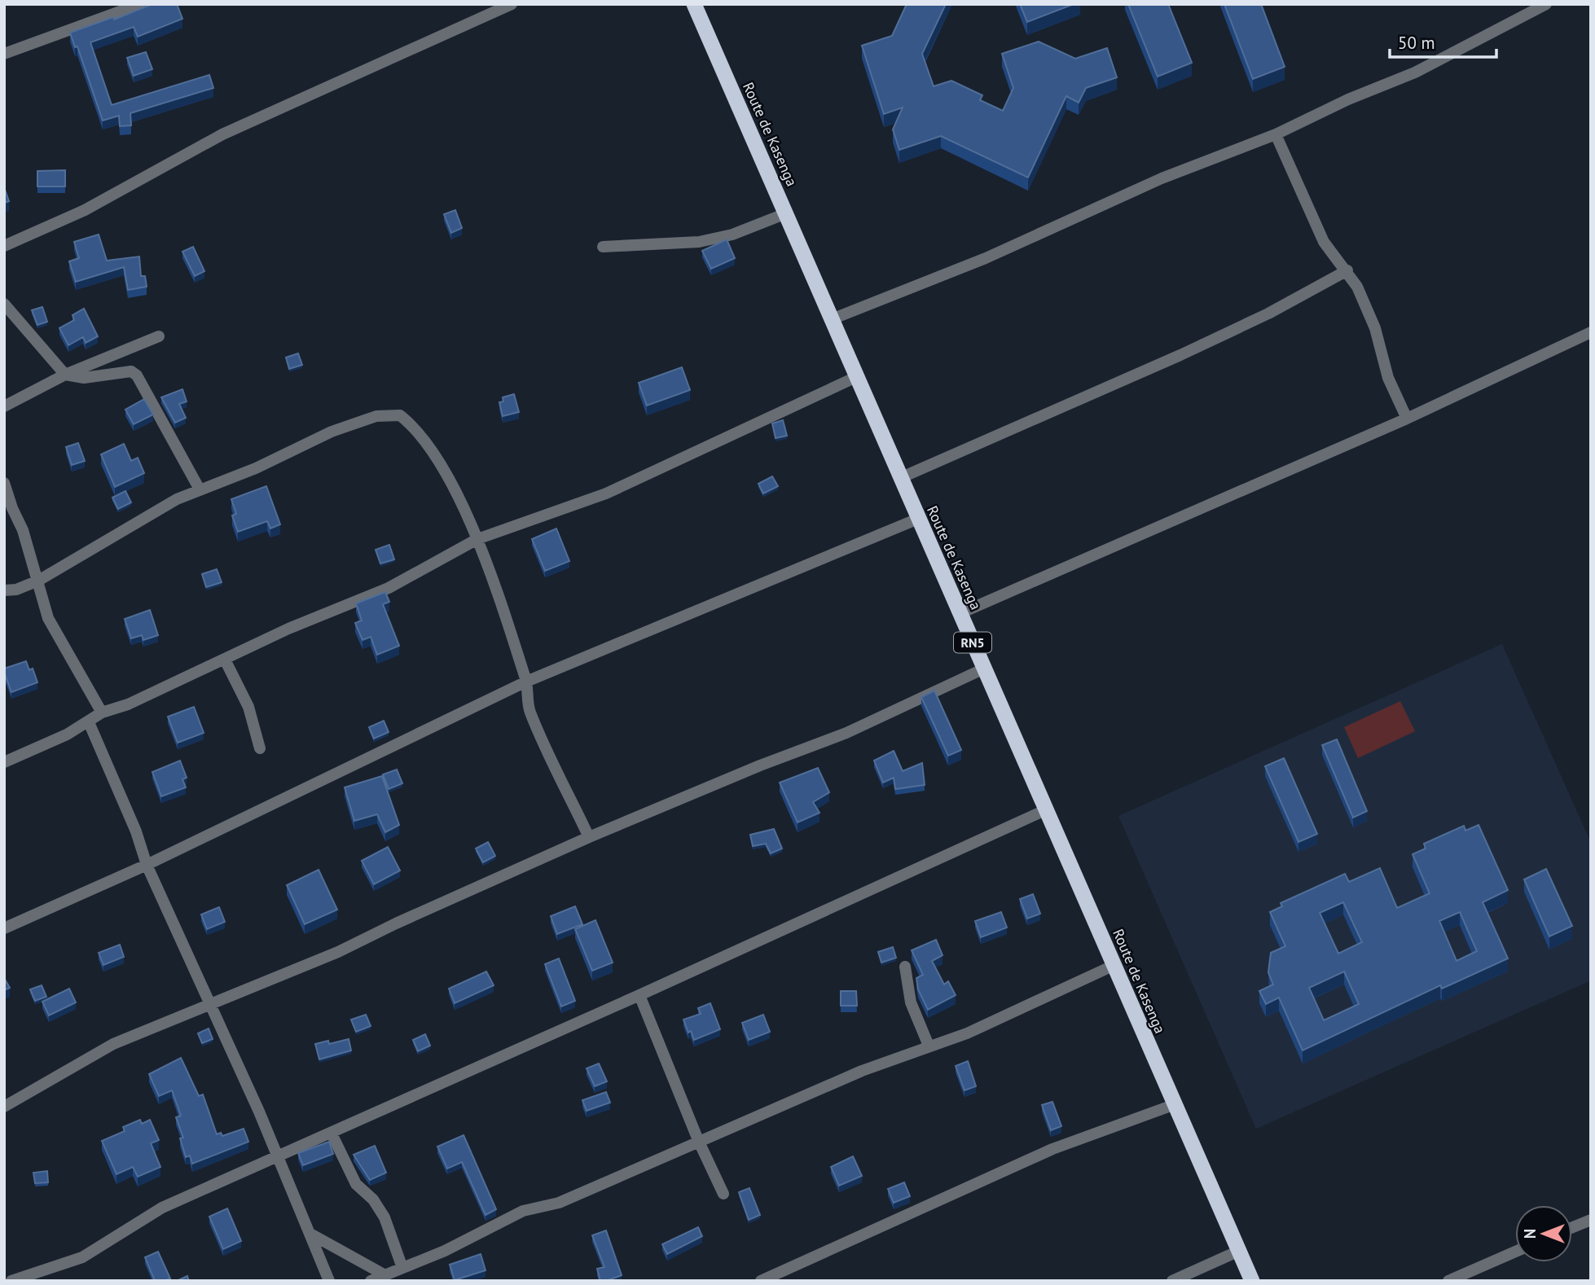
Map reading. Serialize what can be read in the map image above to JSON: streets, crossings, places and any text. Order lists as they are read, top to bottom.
{
  "streets": {
    "highway": ["Route de Kasenga", "RN5"]
  },
  "scale_bar": "50 m",
  "north": "left"
}
